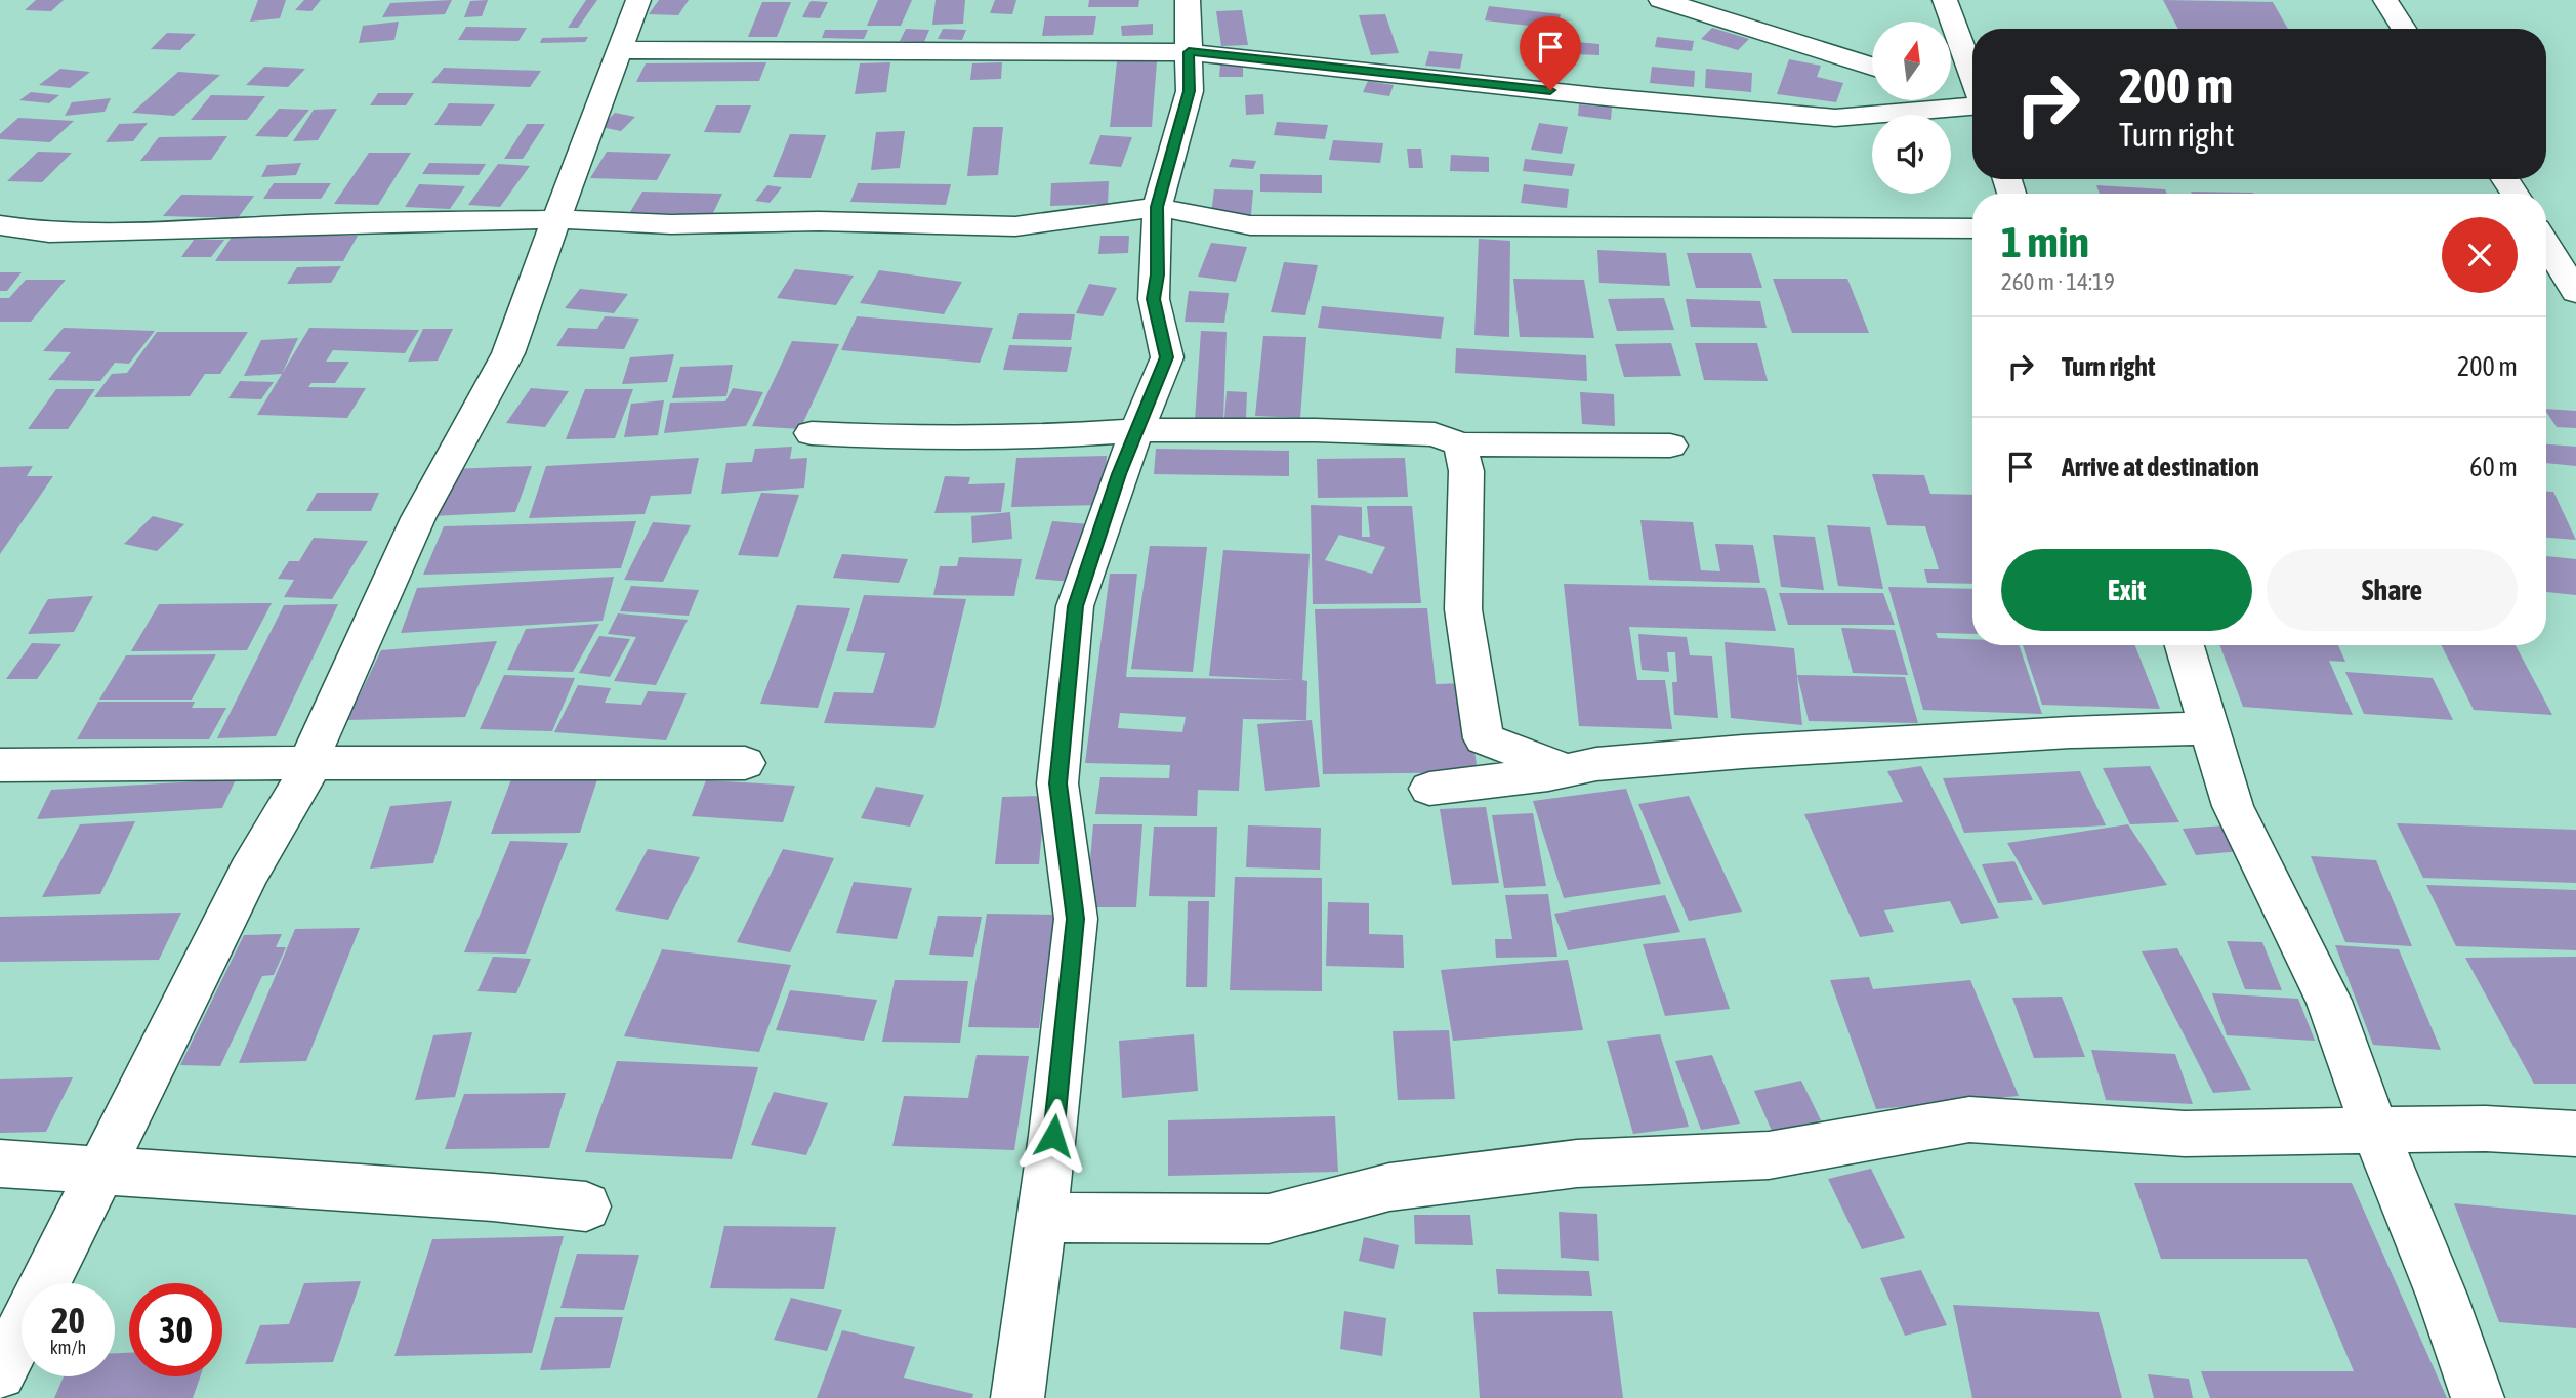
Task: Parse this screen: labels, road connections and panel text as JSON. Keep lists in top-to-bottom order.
{
  "north": "top",
  "page": {
    "turn": ["200 m", "Turn right"],
    "heading": ["1 min", "260 m · 14:19"],
    "list": [
      {
        "name": "Turn right",
        "value": "200 m"
      },
      {
        "name": "Arrive at destination",
        "value": "60 m"
      }
    ],
    "buttons": ["Exit", "Share"],
    "speed": "20 km/h",
    "limit": "30"
  }
}
